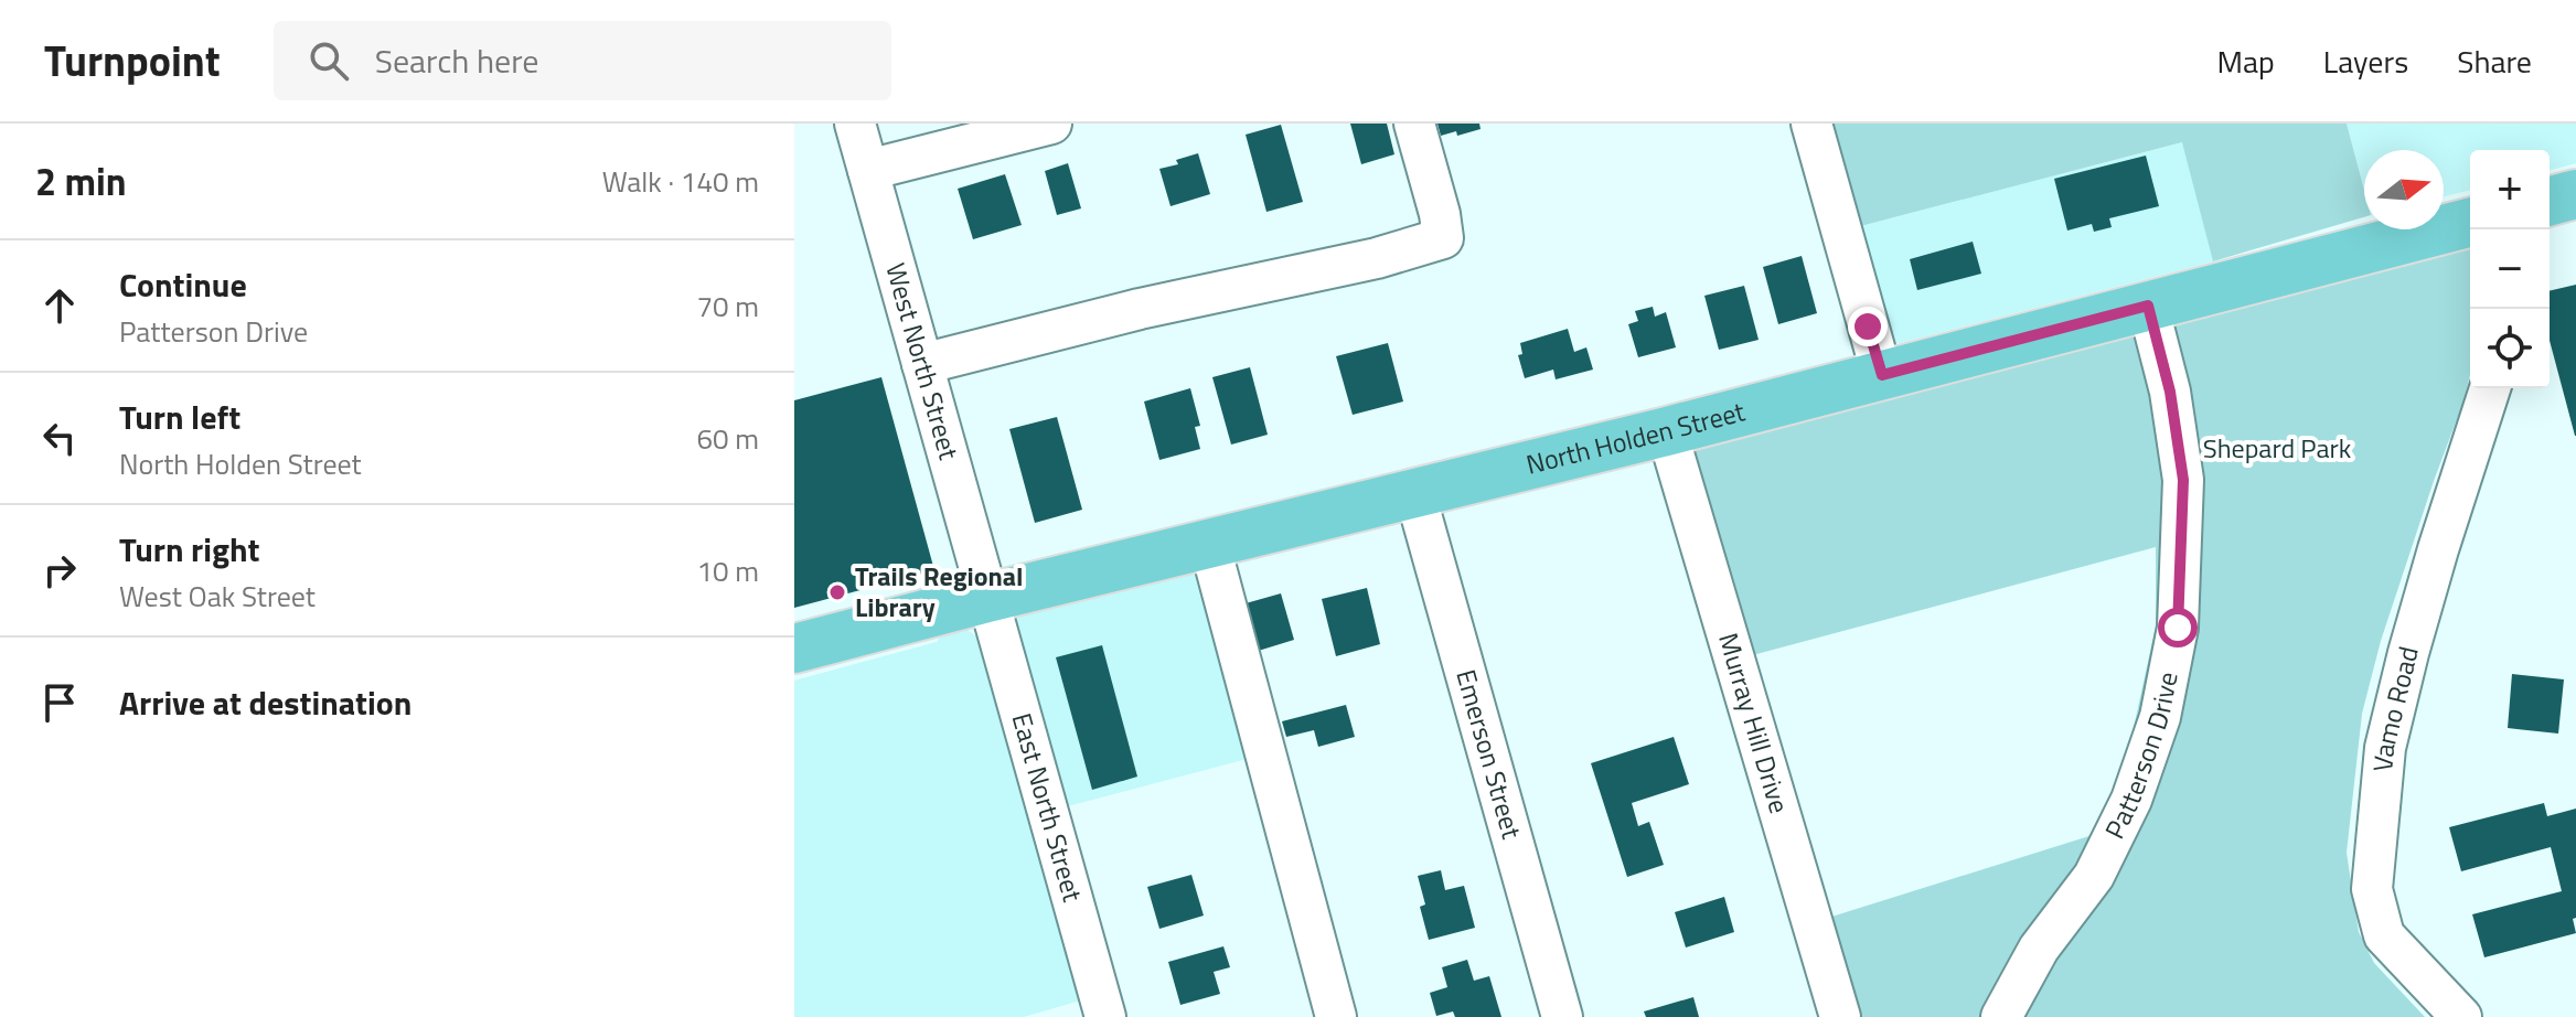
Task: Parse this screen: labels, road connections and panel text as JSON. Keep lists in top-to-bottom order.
{
  "streets": {
    "main road": ["North Holden Street"],
    "street": [
      "West North Street",
      "Vamo Road",
      "Murray Hill Drive",
      "Emerson Street",
      "Patterson Drive",
      "East North Street"
    ]
  },
  "crossings": [
    ["West North Street", "North Holden Street"],
    ["West North Street", "East North Street"],
    ["North Holden Street", "Murray Hill Drive"],
    ["North Holden Street", "Emerson Street"],
    ["North Holden Street", "Patterson Drive"],
    ["North Holden Street", "East North Street"]
  ],
  "parks": ["Shepard Park"],
  "places": ["Trails Regional Library"],
  "north": "right",
  "page": {
    "header": "Turnpoint",
    "search": "Search here",
    "nav": ["Map", "Layers", "Share"],
    "heading": ["2 min", "Walk · 140 m"],
    "map_buttons": ["+", "−"],
    "list": [
      ["Continue", "Patterson Drive", "70 m"],
      ["Turn left", "North Holden Street", "60 m"],
      ["Turn right", "West Oak Street", "10 m"],
      "Arrive at destination"
    ]
  }
}
